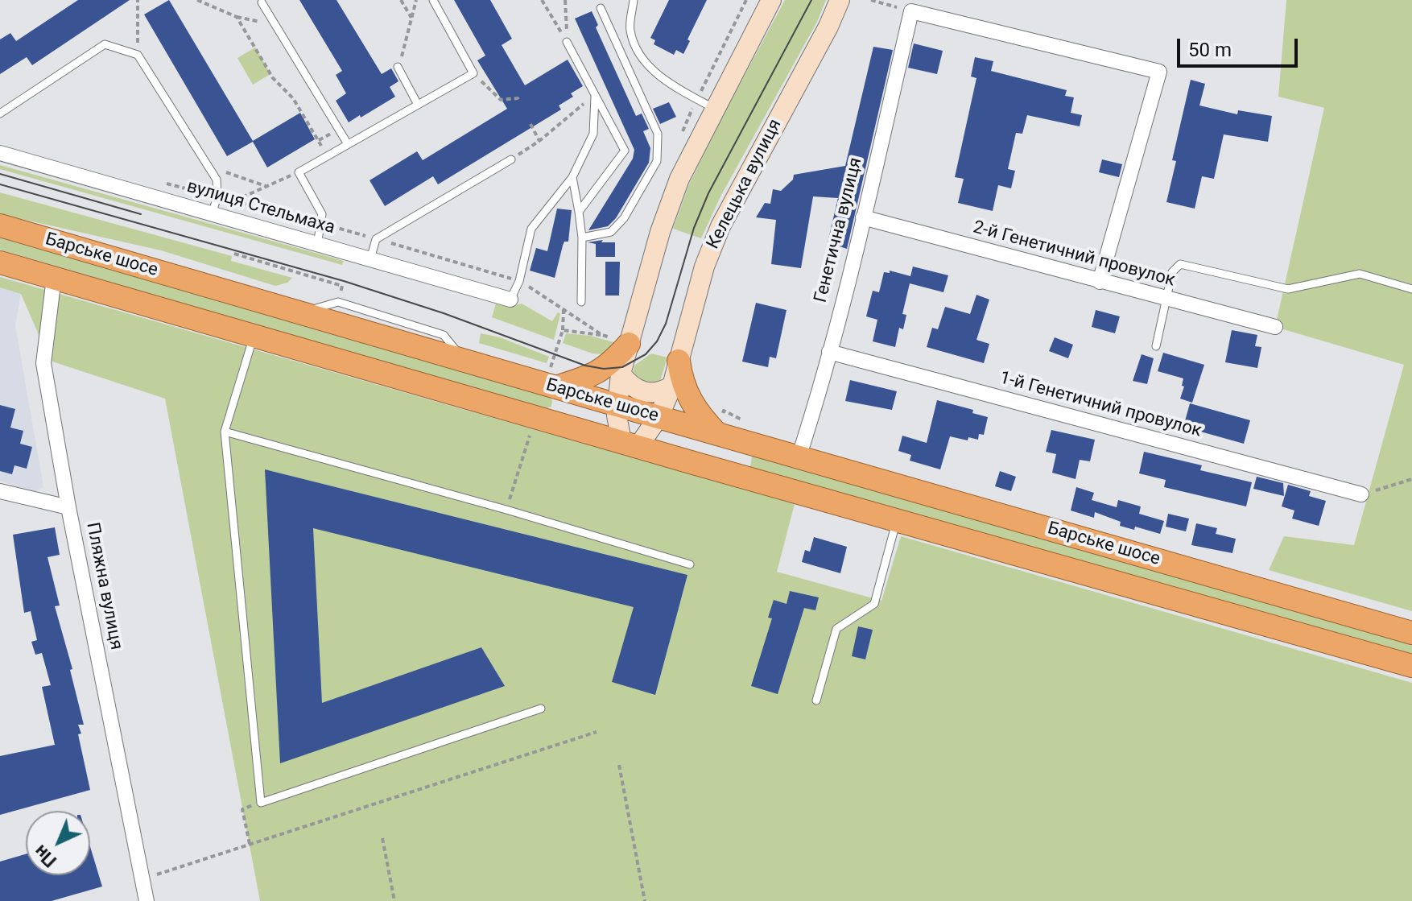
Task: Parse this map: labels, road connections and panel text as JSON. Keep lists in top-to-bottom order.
{
  "streets": {
    "highway": ["Барське шосе"],
    "main road": ["Келецька вулиця"],
    "street": [
      "вулиця Стельмаха",
      "Генетична вулиця",
      "2-й Генетичний провулок",
      "1-й Генетичний провулок",
      "Пляжна вулиця"
    ]
  },
  "crossings": [
    ["Келецька вулиця", "Барське шосе"],
    ["Генетична вулиця", "2-й Генетичний провулок"],
    ["Генетична вулиця", "Барське шосе"],
    ["Генетична вулиця", "1-й Генетичний провулок"]
  ],
  "scale_bar": "50 m",
  "north": "bottom left"
}
